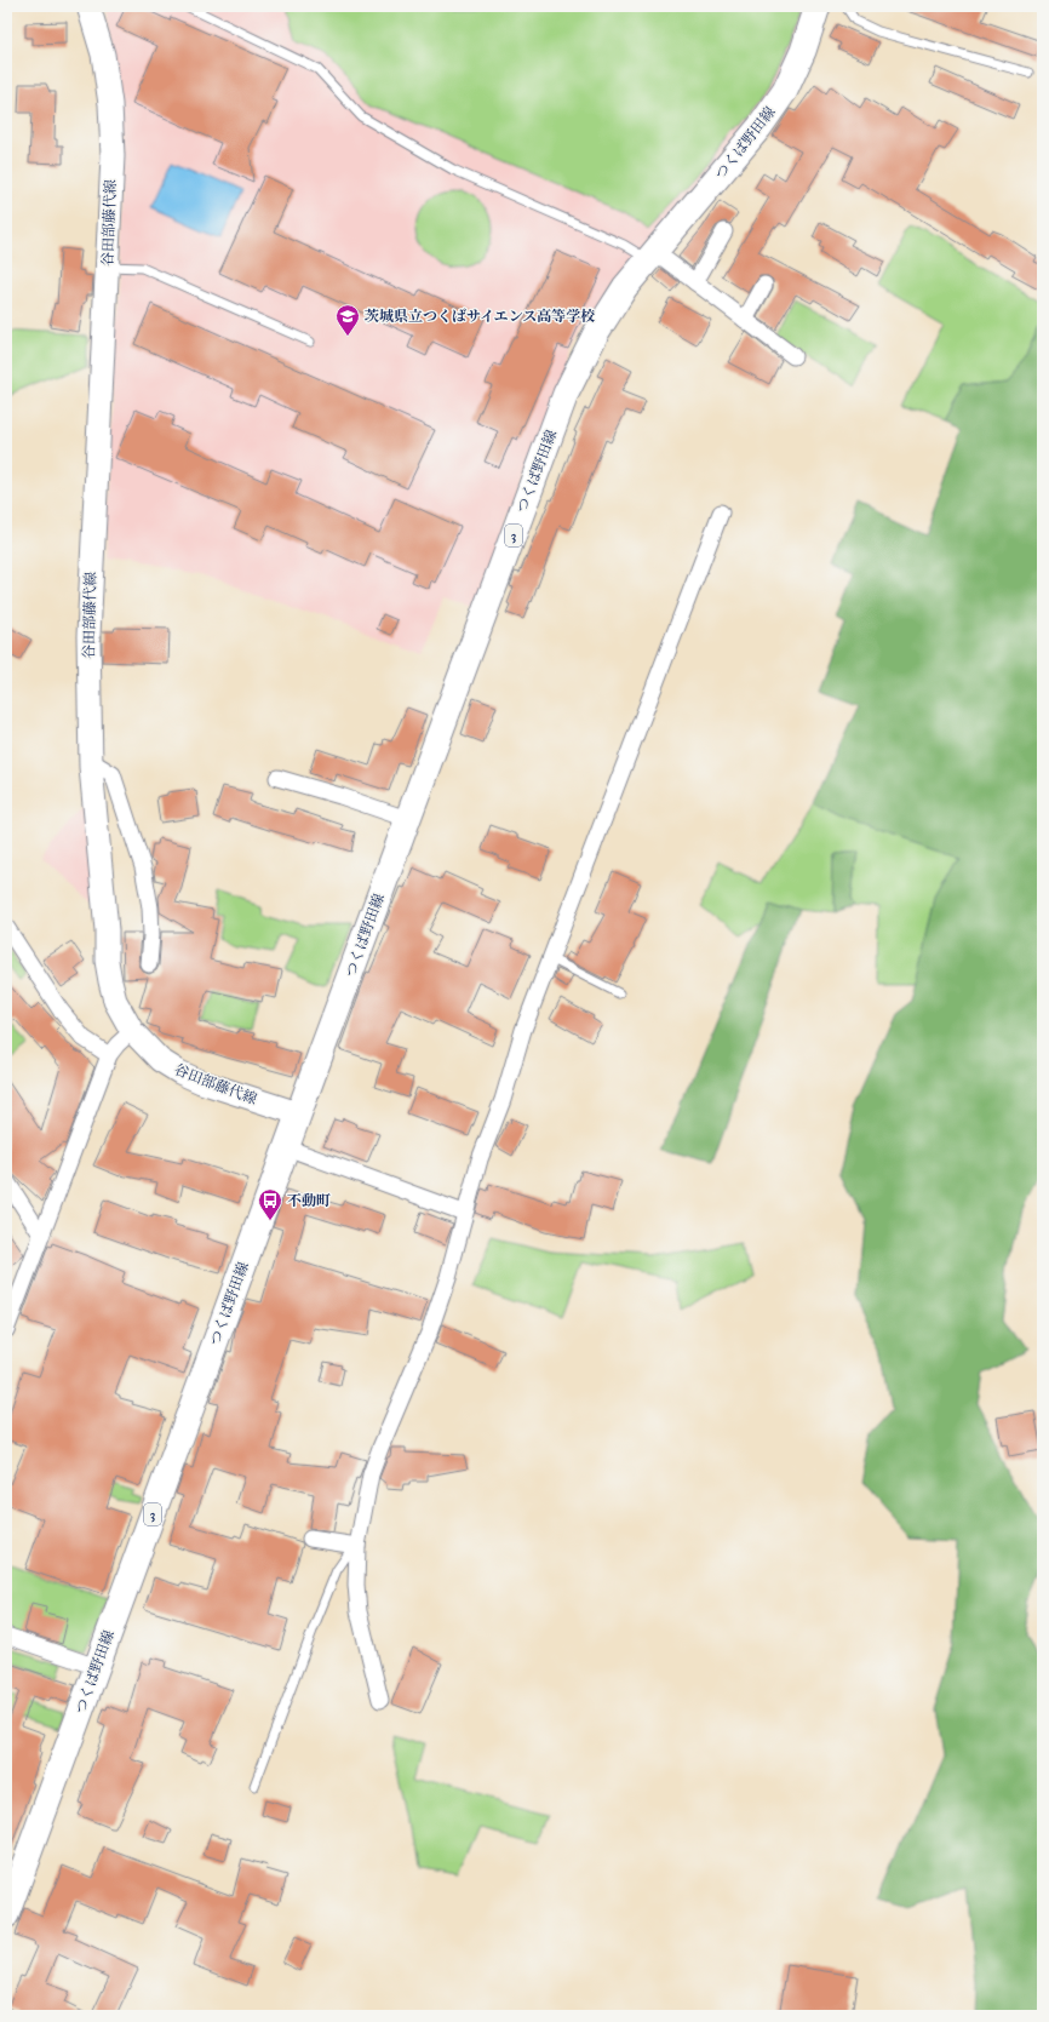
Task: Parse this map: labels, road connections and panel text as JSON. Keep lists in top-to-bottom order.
{
  "streets": {
    "main road": ["つくば野田線", "谷田部藤代線", "3"]
  },
  "crossings": [
    ["つくば野田線", "谷田部藤代線"]
  ],
  "places": {
    "school or university": ["茨城県立つくばサイエンス高等学校"],
    "bus stop": ["不動町"]
  }
}
